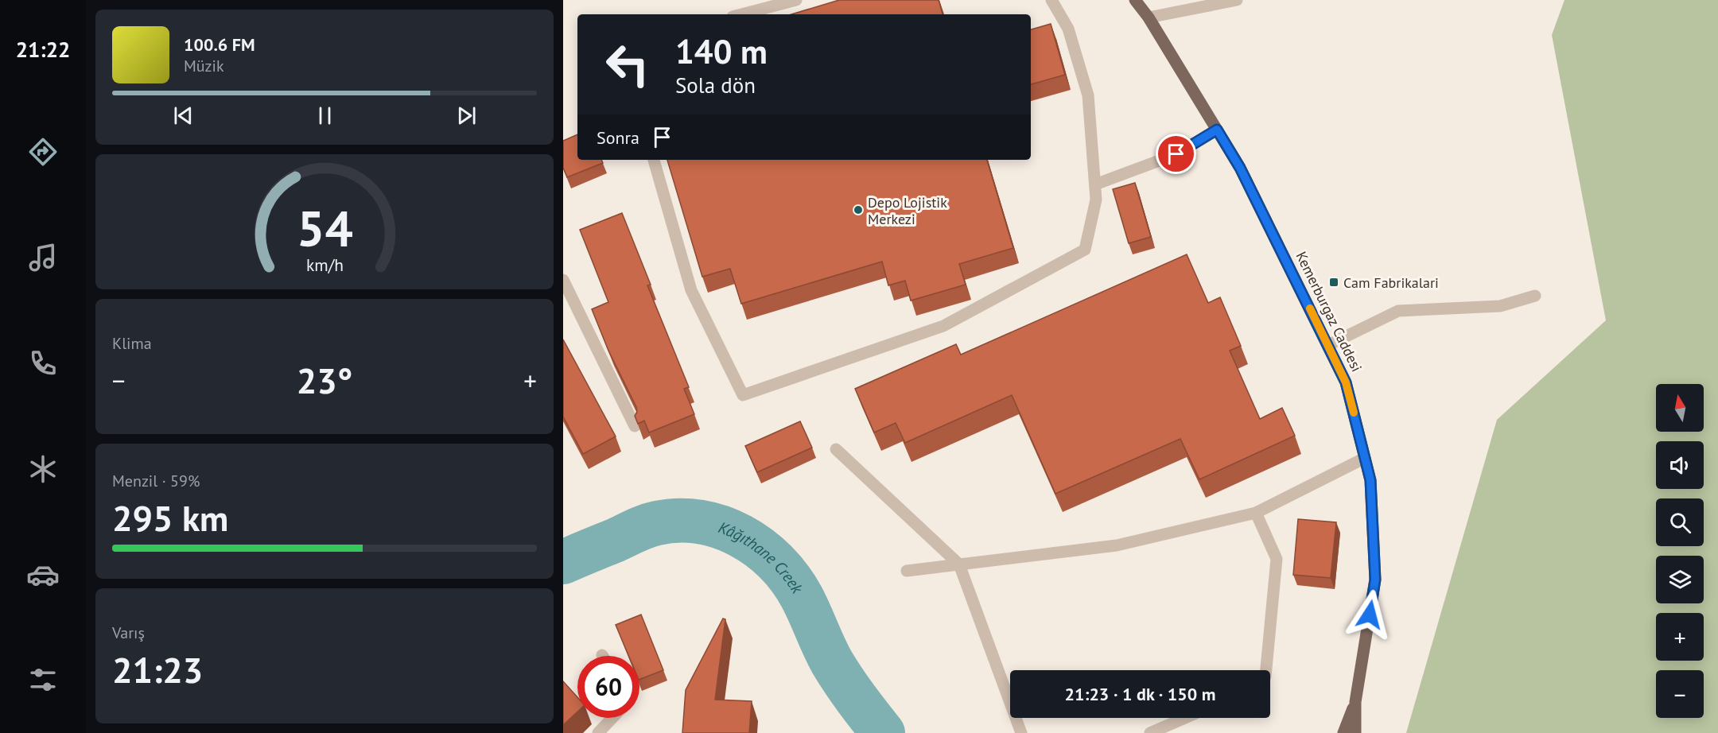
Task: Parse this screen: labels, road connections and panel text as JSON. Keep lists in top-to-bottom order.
{
  "streets": {
    "main road": ["Kemerburgaz Caddesi"]
  },
  "water": ["Kâğıthane Creek"],
  "places": {
    "other": ["Depo Lojistik Merkezi"],
    "transit": ["Cam Fabrikalari"]
  },
  "north": "top",
  "page": {
    "tabs": "21:22",
    "turn": ["140 m", "Sola dön"],
    "song": ["100.6 FM", "Müzik"],
    "then": "Sonra",
    "tile": [
      "Klima",
      ["Menzil · 59%", "295 km"],
      ["Varış", "21:23"]
    ],
    "heat": ["−", "23°", "+"],
    "map_buttons": ["+", "−"],
    "limit": "60",
    "trip": "21:23 · 1 dk · 150 m",
    "gauge": ["54", "km/h"]
  }
}
